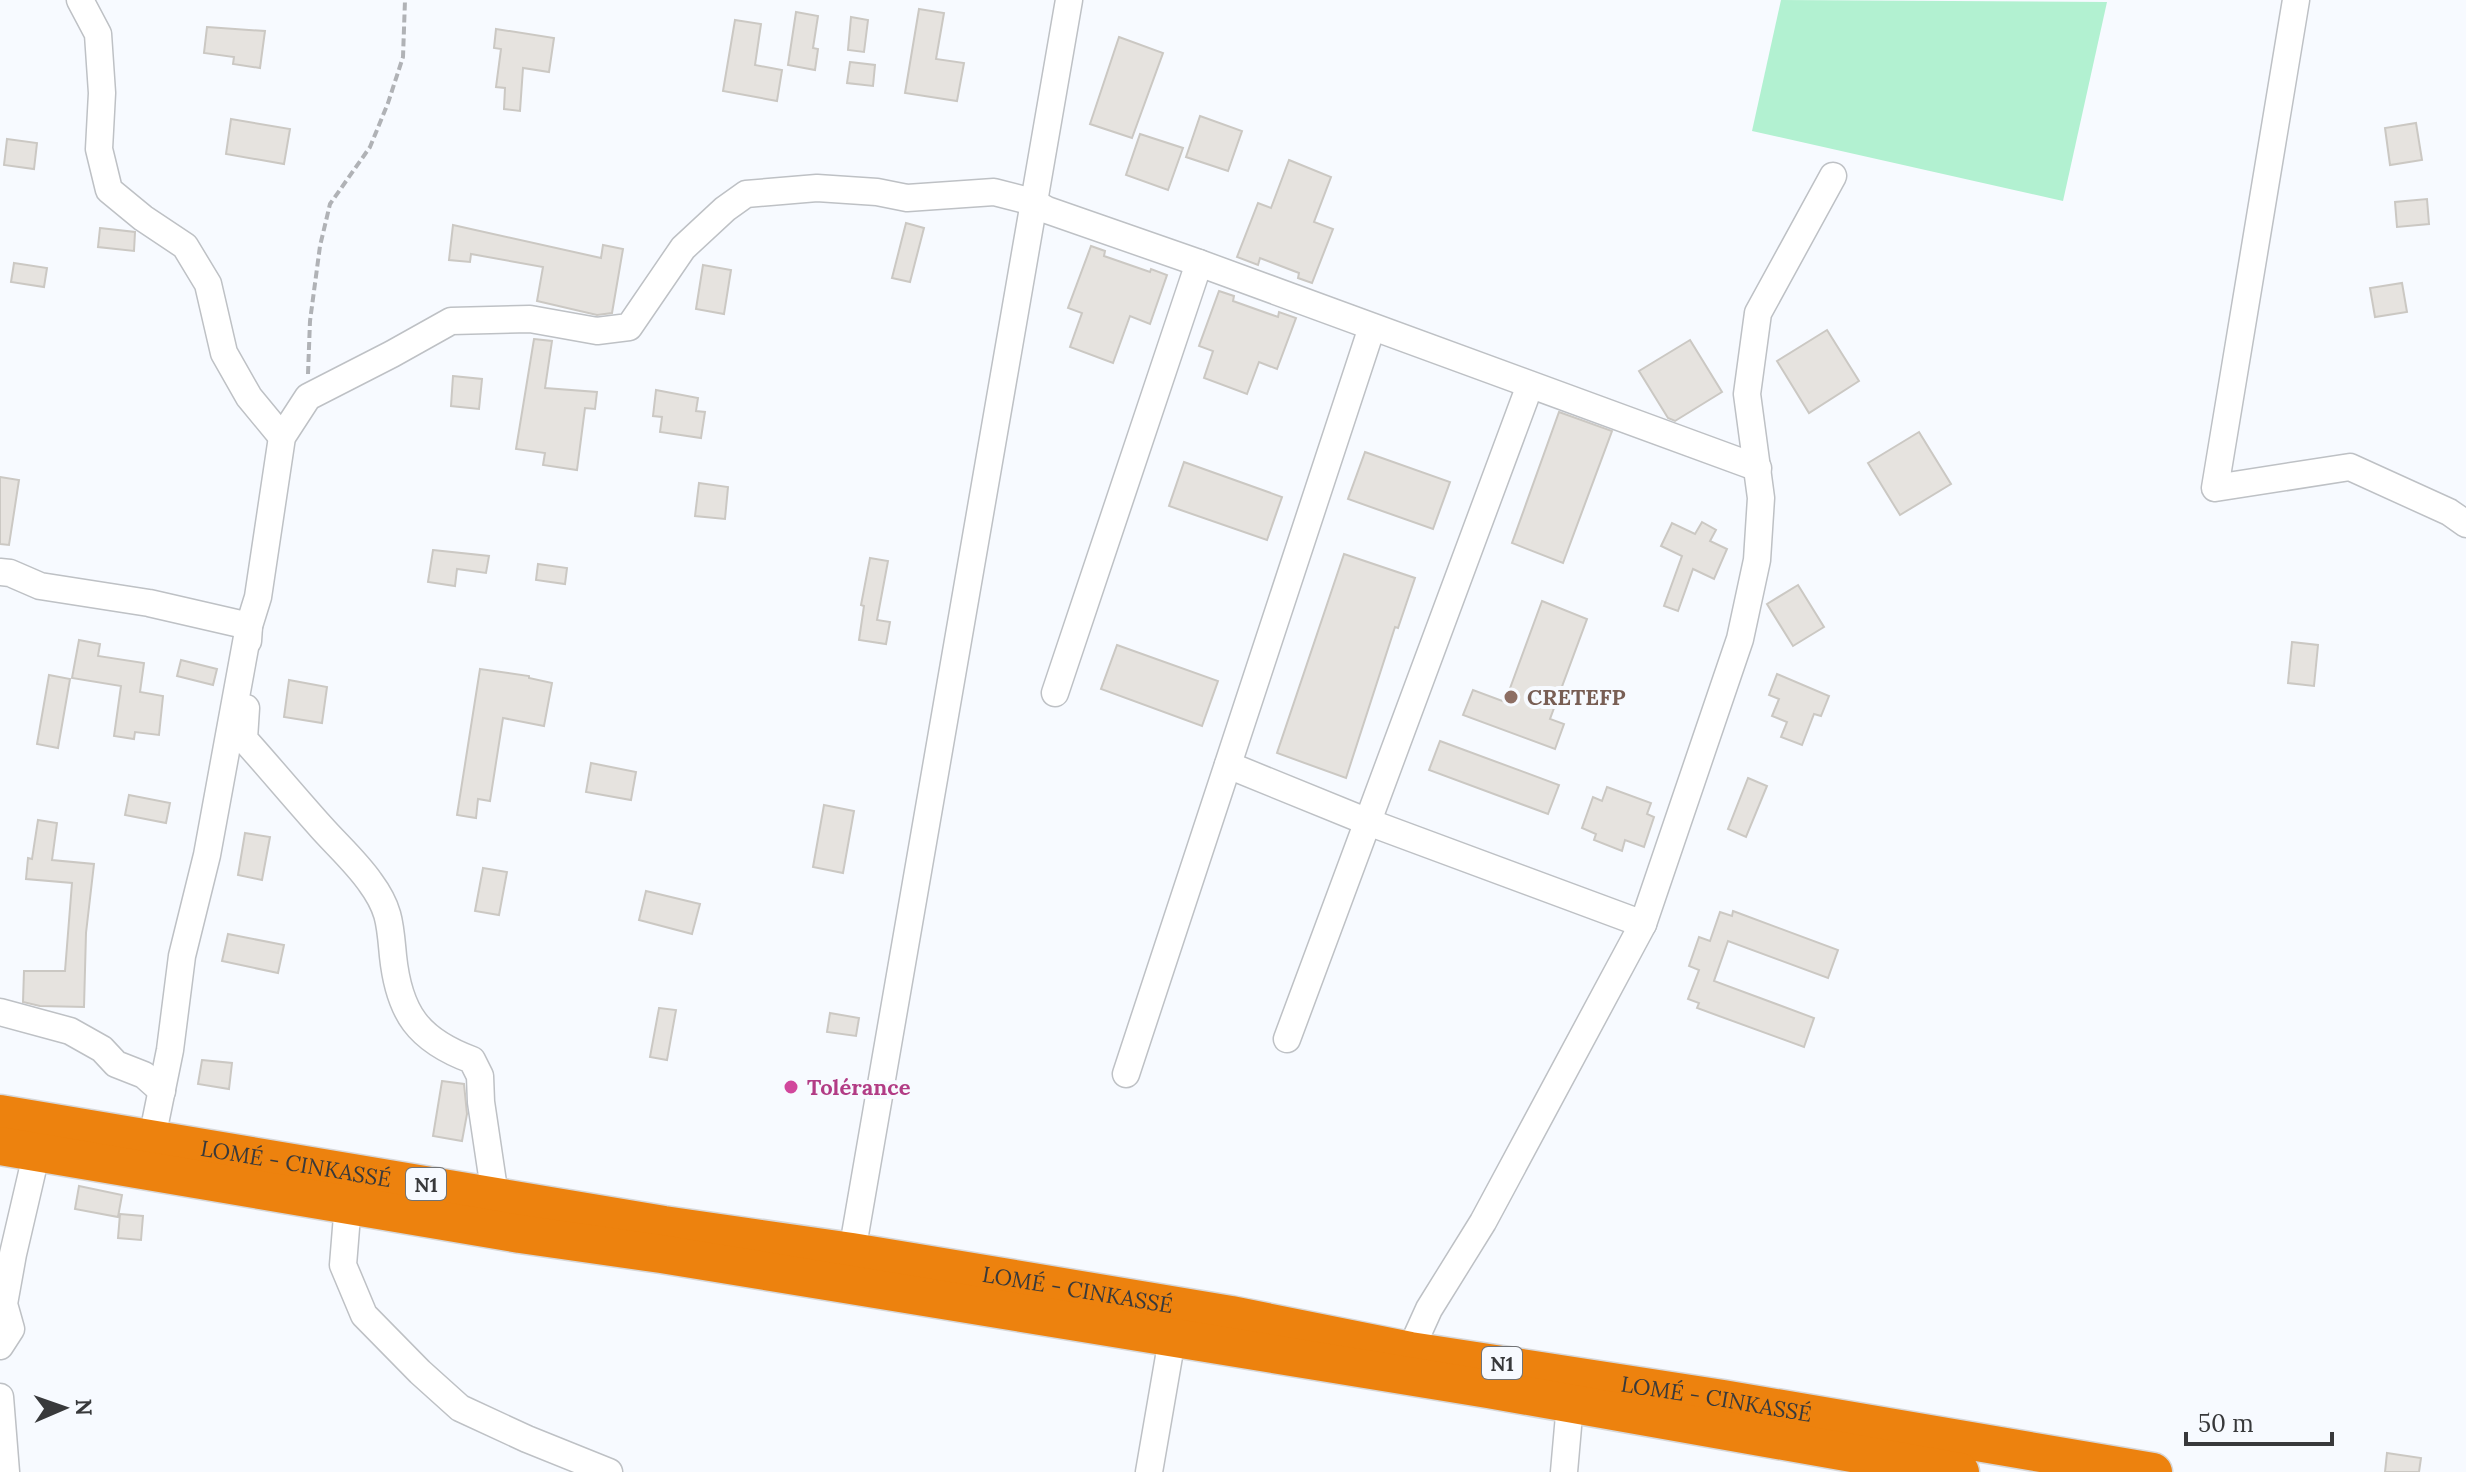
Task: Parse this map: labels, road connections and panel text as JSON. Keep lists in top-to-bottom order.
{
  "streets": {
    "highway": ["LOMÉ - CINKASSÉ", "N1"]
  },
  "places": ["CRETEFP", "Tolérance"],
  "scale_bar": "50 m",
  "north": "right"
}
